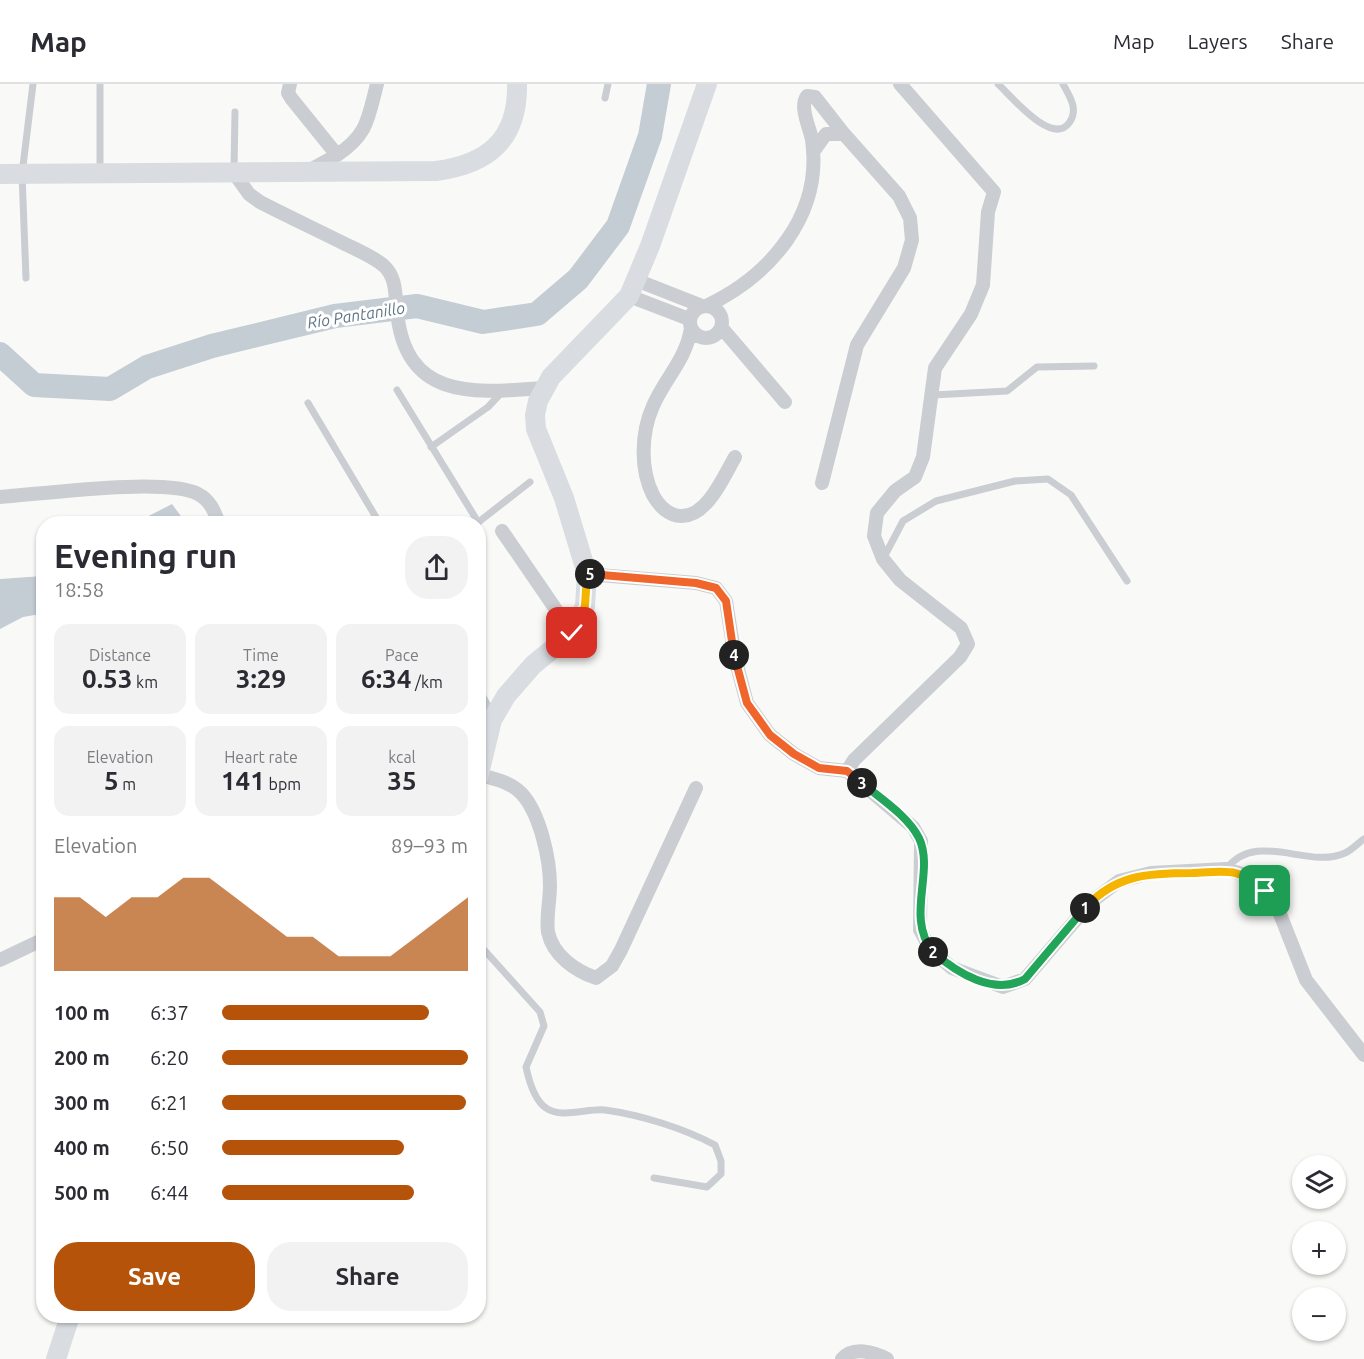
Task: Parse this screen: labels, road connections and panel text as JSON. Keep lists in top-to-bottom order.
{
  "water": ["Río Pantanillo"],
  "page": {
    "header": "Map",
    "nav": ["Map", "Layers", "Share"],
    "heading": ["Evening run", "18:58"],
    "pins": [
      "5",
      "4",
      "3",
      "1",
      "2"
    ],
    "stats": [
      ["Distance", "0.53 km"],
      ["Time", "3:29"],
      ["Pace", "6:34 /km"],
      ["Elevation", "5 m"],
      ["Heart rate", "141 bpm"],
      ["kcal", "35"]
    ],
    "chart": ["Elevation", "89–93 m"],
    "list": [
      {
        "name": "100 m",
        "note": "6:37"
      },
      {
        "name": "200 m",
        "note": "6:20"
      },
      {
        "name": "300 m",
        "note": "6:21"
      },
      {
        "name": "400 m",
        "note": "6:50"
      },
      {
        "name": "500 m",
        "note": "6:44"
      }
    ],
    "map_buttons": ["+", "−"],
    "buttons": ["Save", "Share"]
  }
}
